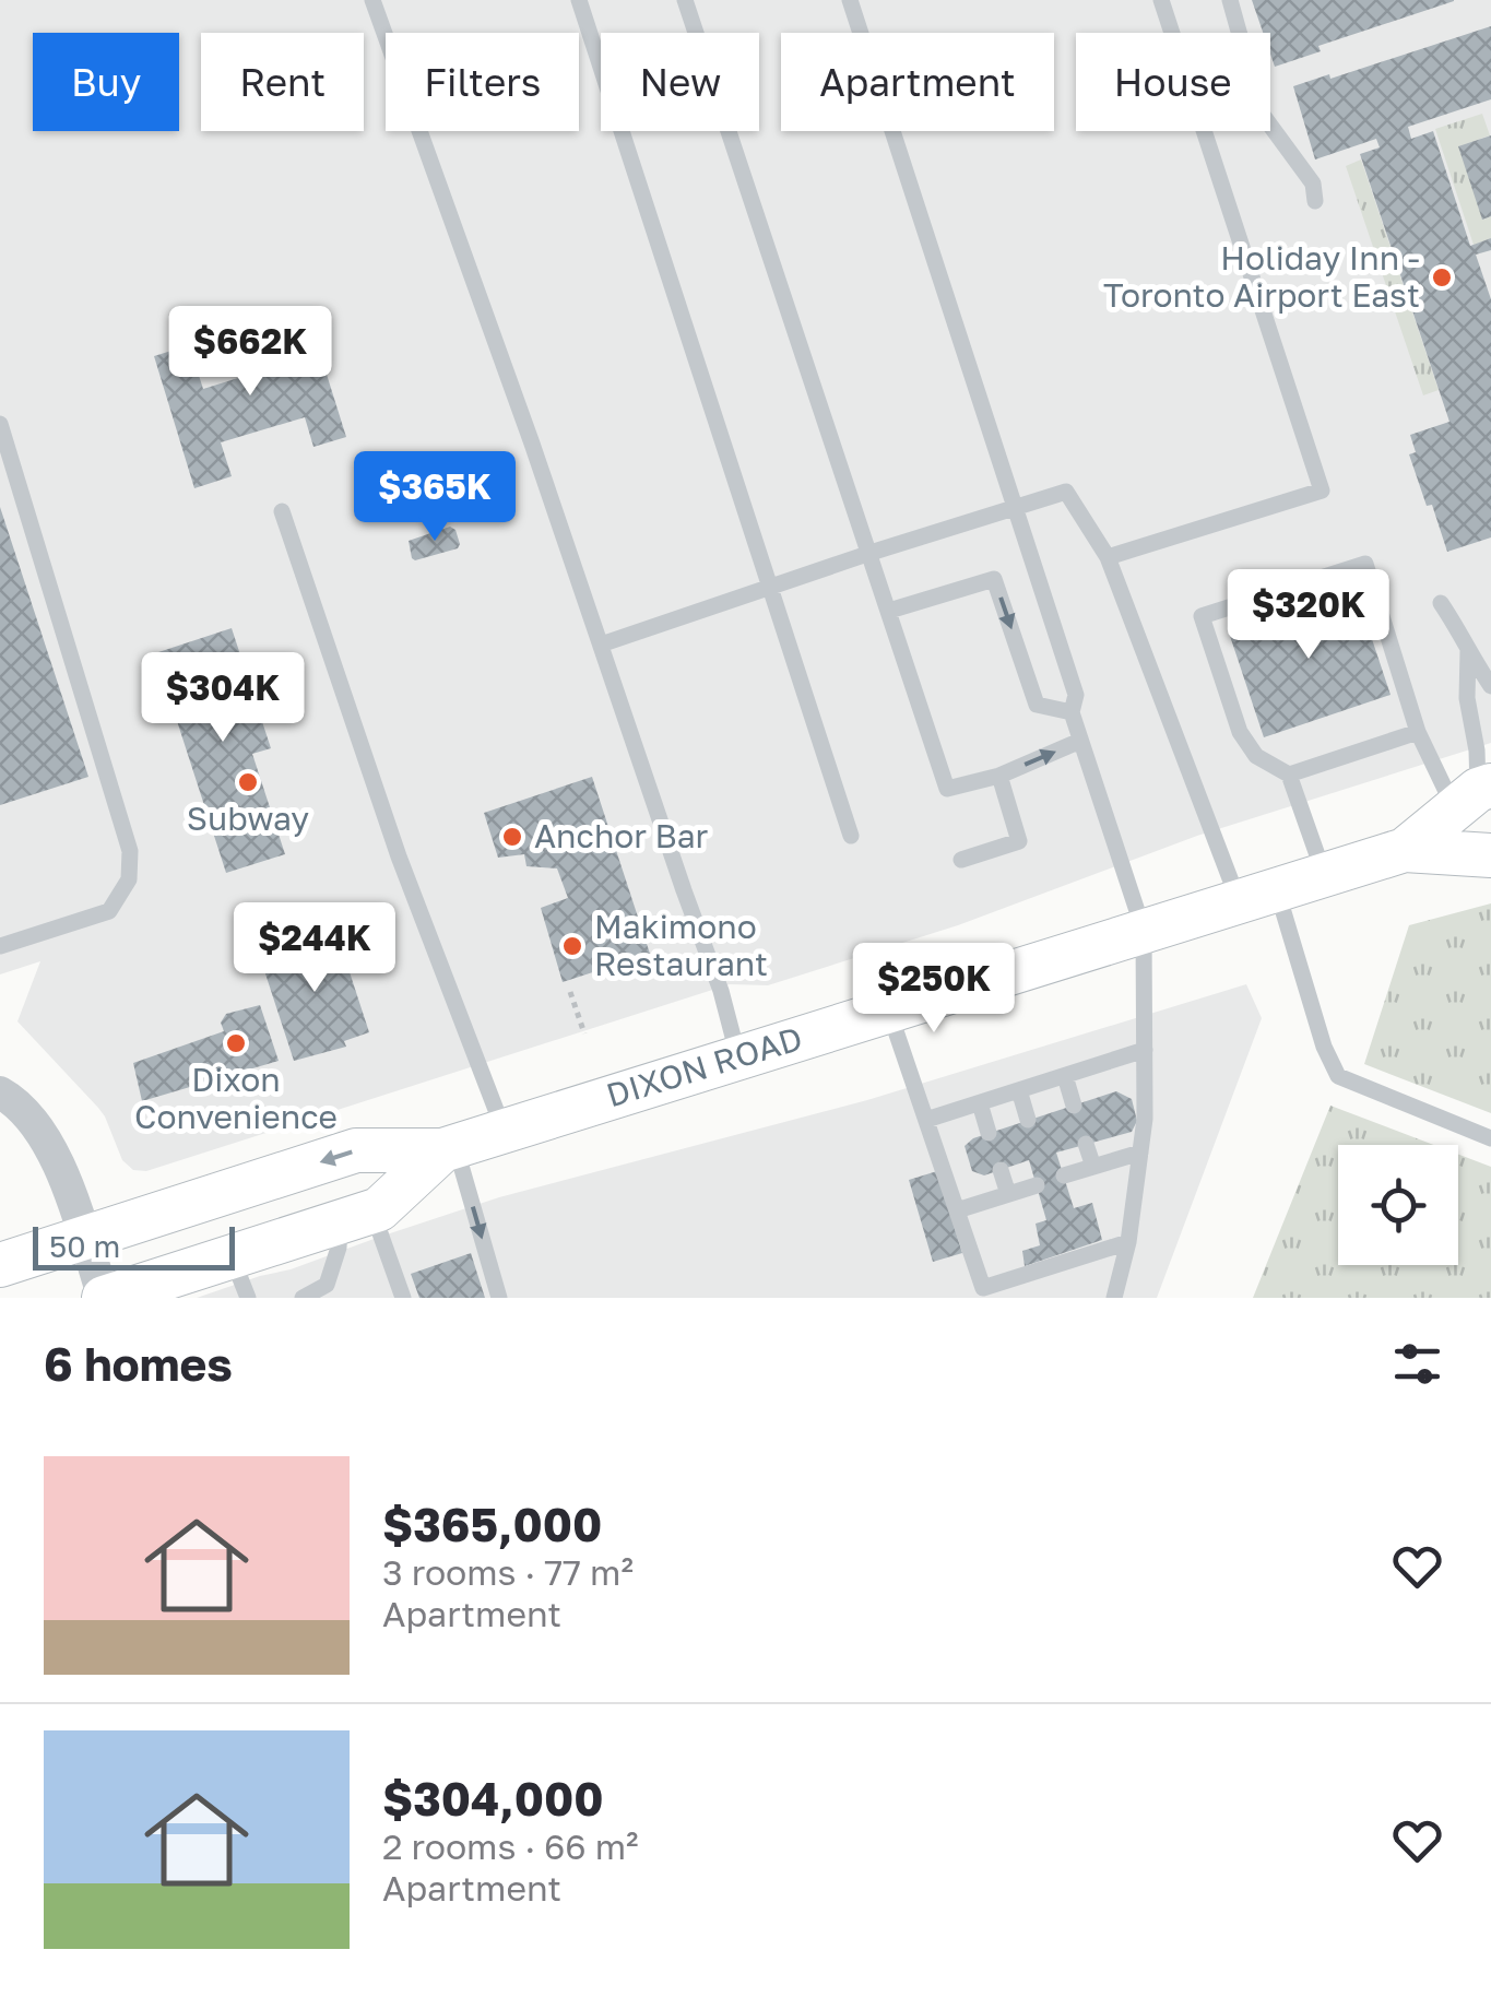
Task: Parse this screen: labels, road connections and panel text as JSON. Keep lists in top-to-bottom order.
{
  "streets": {
    "main road": ["DIXON ROAD"]
  },
  "places": [
    "Holiday Inn - Toronto Airport East",
    "Subway",
    "Anchor Bar",
    "Makimono Restaurant",
    "Dixon Convenience"
  ],
  "scale_bar": "50 m",
  "page": {
    "chip": [
      "Buy",
      "Rent",
      "Filters",
      "New",
      "Apartment",
      "House"
    ],
    "price": [
      "$662K",
      "$365K",
      "$320K",
      "$304K",
      "$244K",
      "$250K"
    ],
    "scale": "50 m",
    "heading": "6 homes",
    "list": [
      {
        "name": "$365,000",
        "note": "3 rooms · 77 m² · Apartment"
      },
      {
        "name": "$304,000",
        "note": "2 rooms · 66 m² · Apartment"
      }
    ]
  }
}
